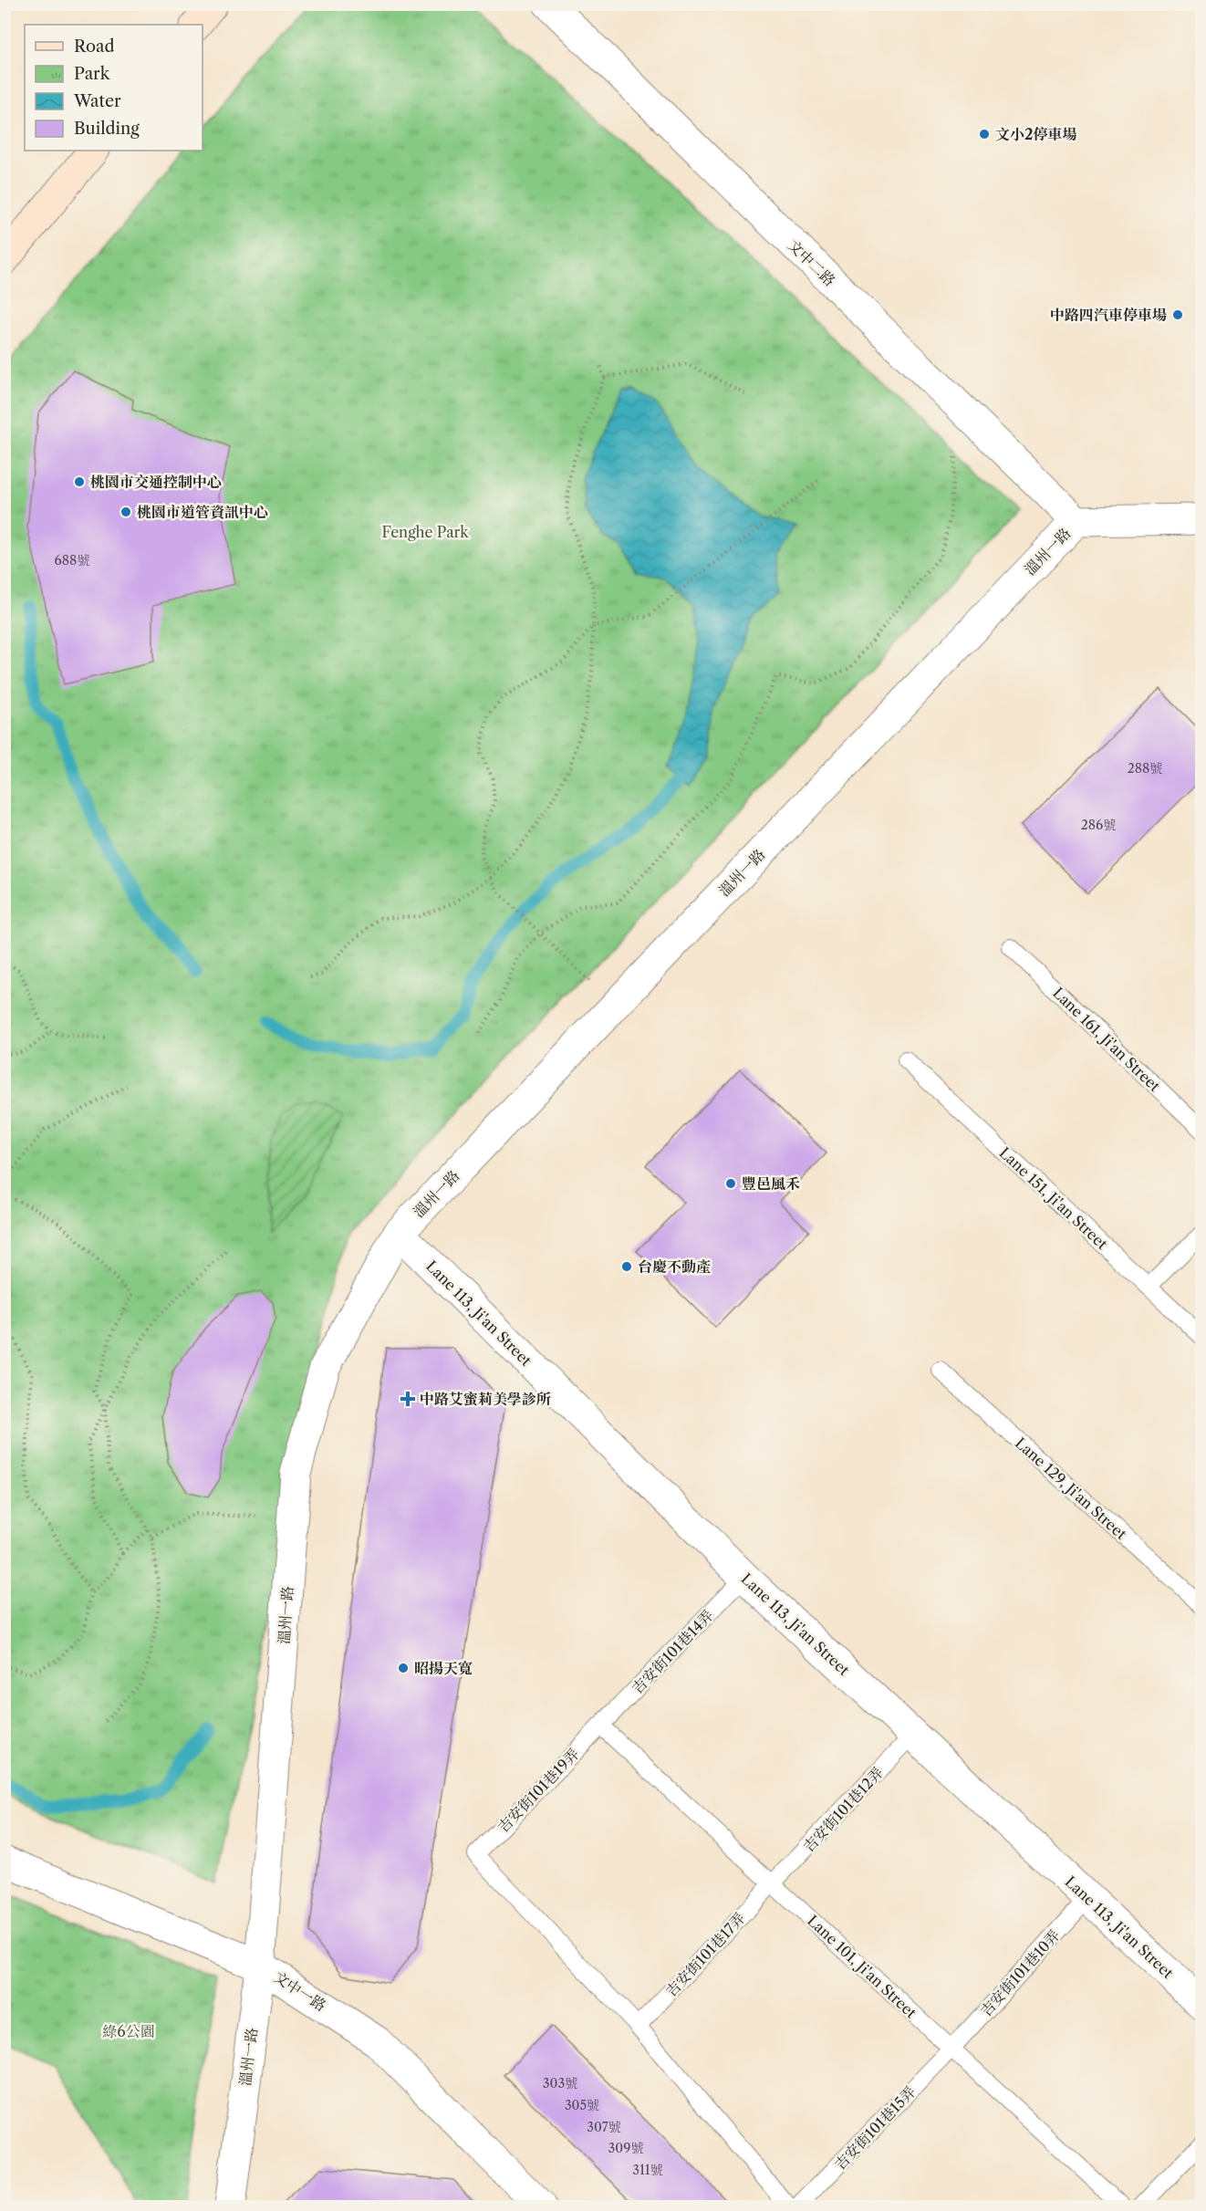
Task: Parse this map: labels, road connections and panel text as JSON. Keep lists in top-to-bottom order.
{
  "streets": {
    "street": [
      "文中二路",
      "溫州一路",
      "Lane 113, Ji'an Street",
      "文中一路"
    ],
    "lane": [
      "Lane 161, Ji'an Street",
      "Lane 151, Ji'an Street",
      "Lane 129, Ji'an Street",
      "吉安街101巷14弄",
      "吉安街101巷19弄",
      "吉安街101巷12弄",
      "吉安街101巷17弄",
      "Lane 101, Ji'an Street",
      "吉安街101巷10弄",
      "吉安街101巷15弄"
    ]
  },
  "crossings": [
    ["文中二路", "溫州一路"],
    ["溫州一路", "Lane 113, Ji'an Street"],
    ["溫州一路", "文中一路"],
    ["Lane 113, Ji'an Street", "吉安街101巷14弄"],
    ["Lane 113, Ji'an Street", "吉安街101巷12弄"],
    ["Lane 113, Ji'an Street", "吉安街101巷10弄"],
    ["吉安街101巷14弄", "吉安街101巷19弄"],
    ["吉安街101巷14弄", "Lane 101, Ji'an Street"],
    ["吉安街101巷19弄", "吉安街101巷17弄"],
    ["吉安街101巷19弄", "Lane 101, Ji'an Street"],
    ["吉安街101巷12弄", "吉安街101巷17弄"],
    ["吉安街101巷12弄", "Lane 101, Ji'an Street"],
    ["吉安街101巷17弄", "Lane 101, Ji'an Street"],
    ["Lane 101, Ji'an Street", "吉安街101巷10弄"],
    ["Lane 101, Ji'an Street", "吉安街101巷15弄"],
    ["吉安街101巷10弄", "吉安街101巷15弄"]
  ],
  "parks": ["Fenghe Park", "綠6公園"],
  "places": {
    "other": [
      "文小2停車場",
      "中路四汽車停車場",
      "桃園市交通控制中心",
      "桃園市道管資訊中心",
      "豐邑風禾",
      "台慶不動產",
      "昭揚天寬"
    ],
    "health": ["中路艾蜜莉美學診所"]
  },
  "house_numbers": [
    "688號",
    "288號",
    "286號",
    "303號",
    "305號",
    "307號",
    "309號",
    "311號"
  ],
  "legend": [
    "Road",
    "Park",
    "Water",
    "Building"
  ]
}
